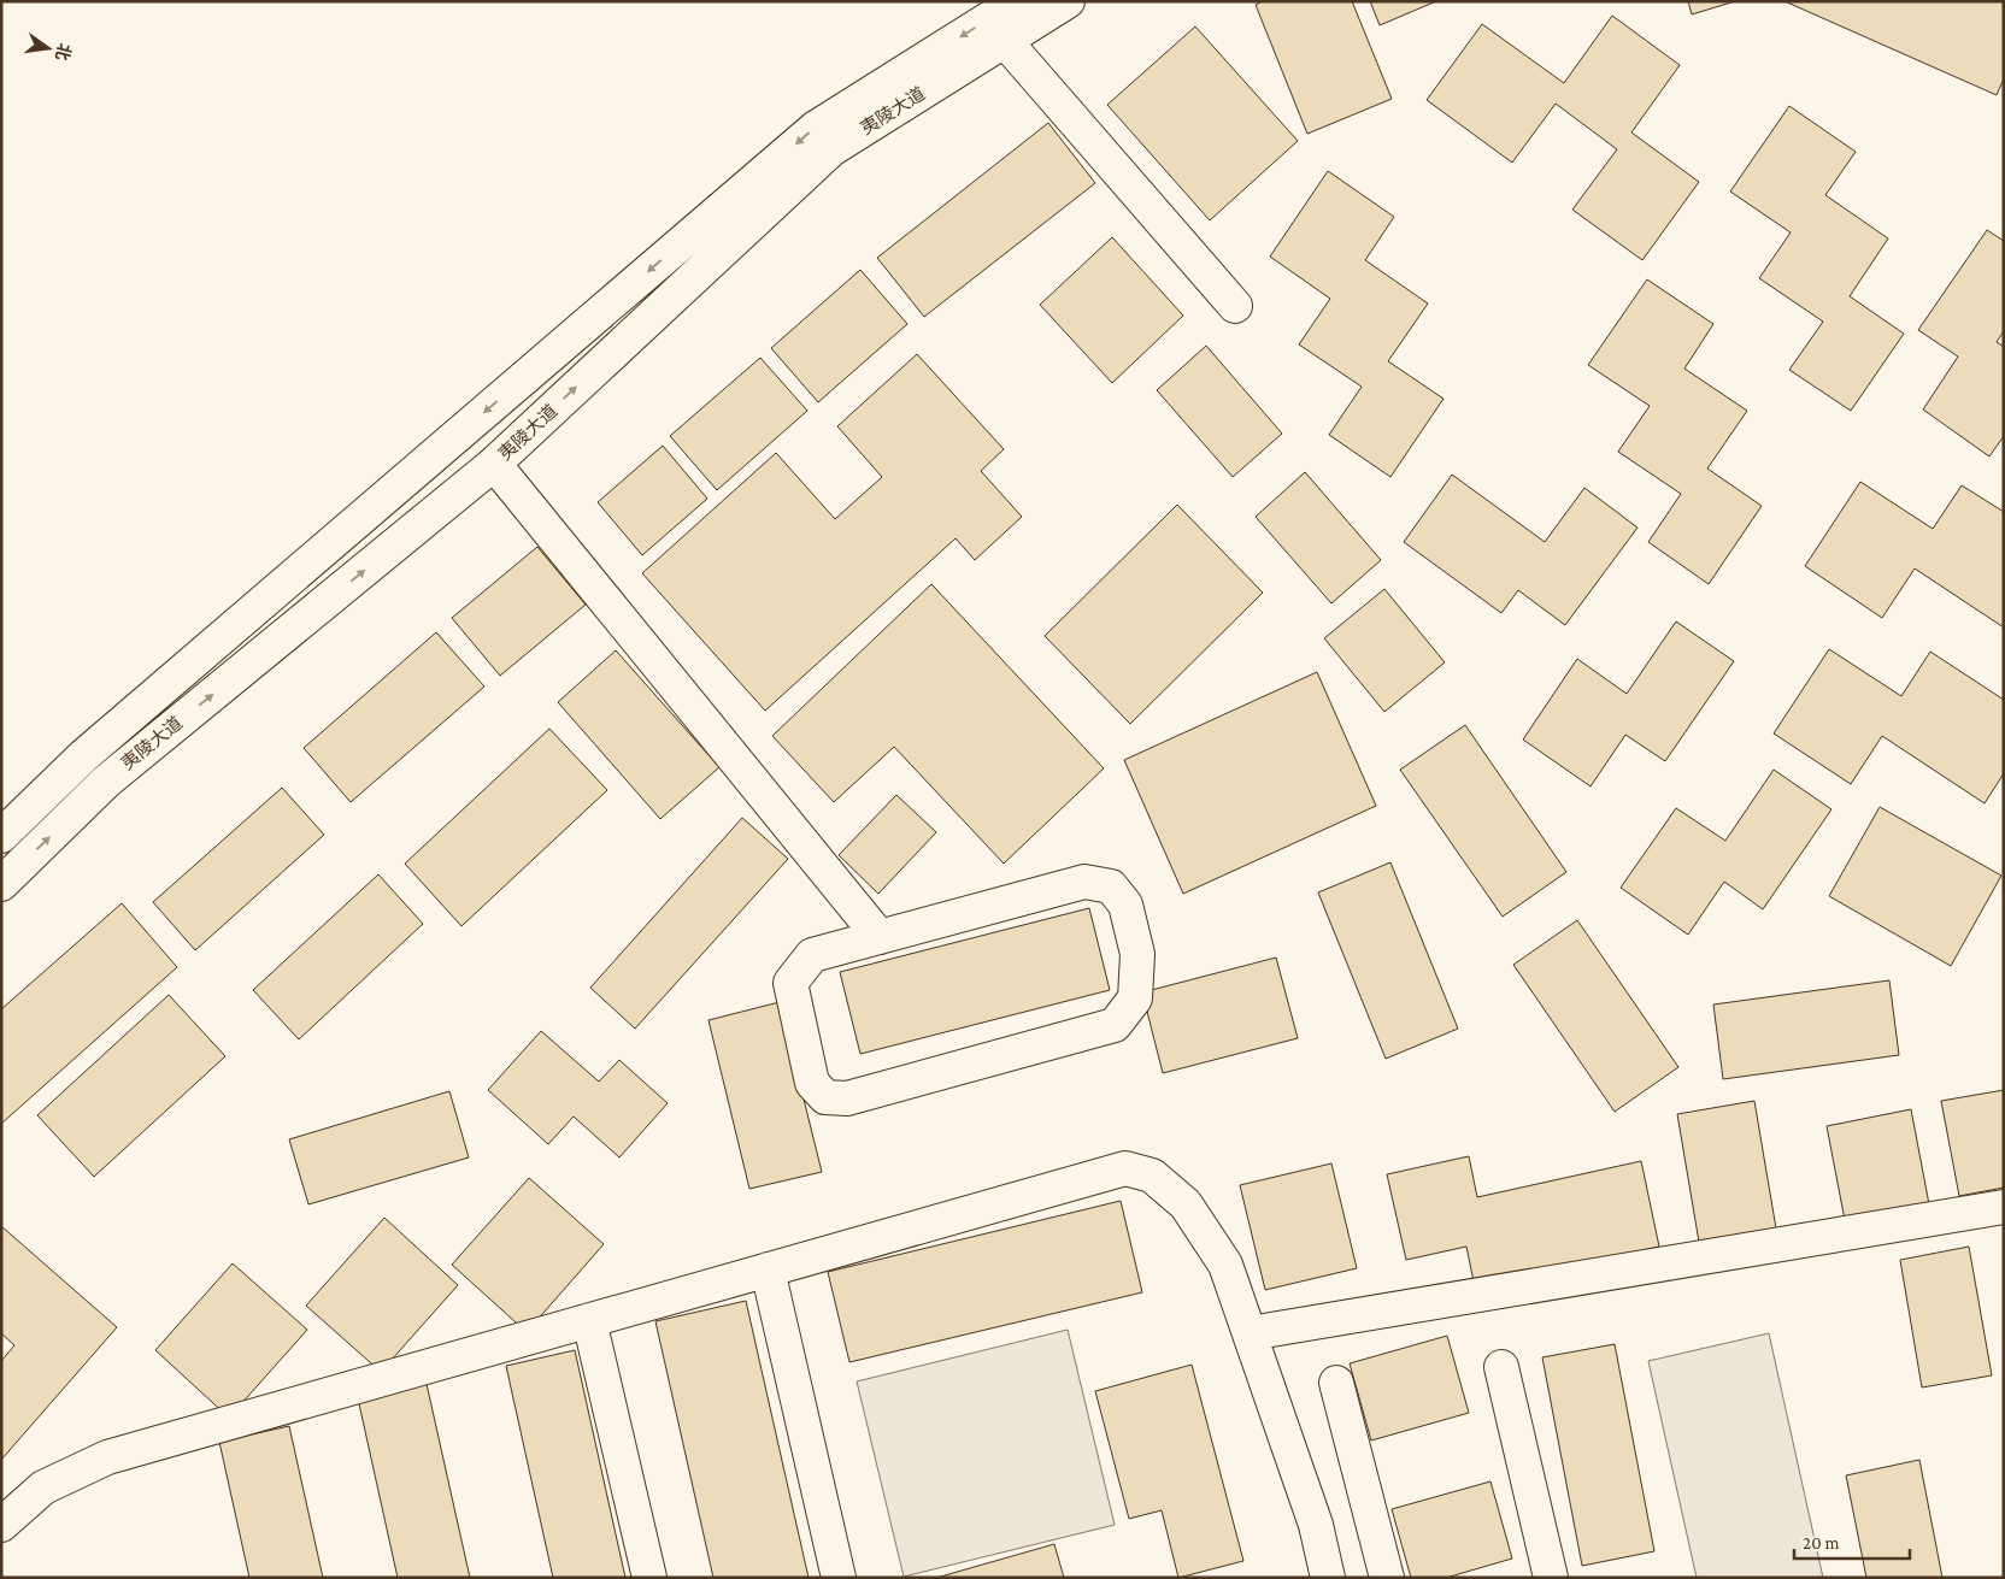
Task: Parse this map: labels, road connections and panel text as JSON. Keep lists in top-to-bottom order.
{
  "streets": {
    "main road": ["夷陵大道"]
  },
  "scale_bar": "20 m",
  "north": "right"
}
